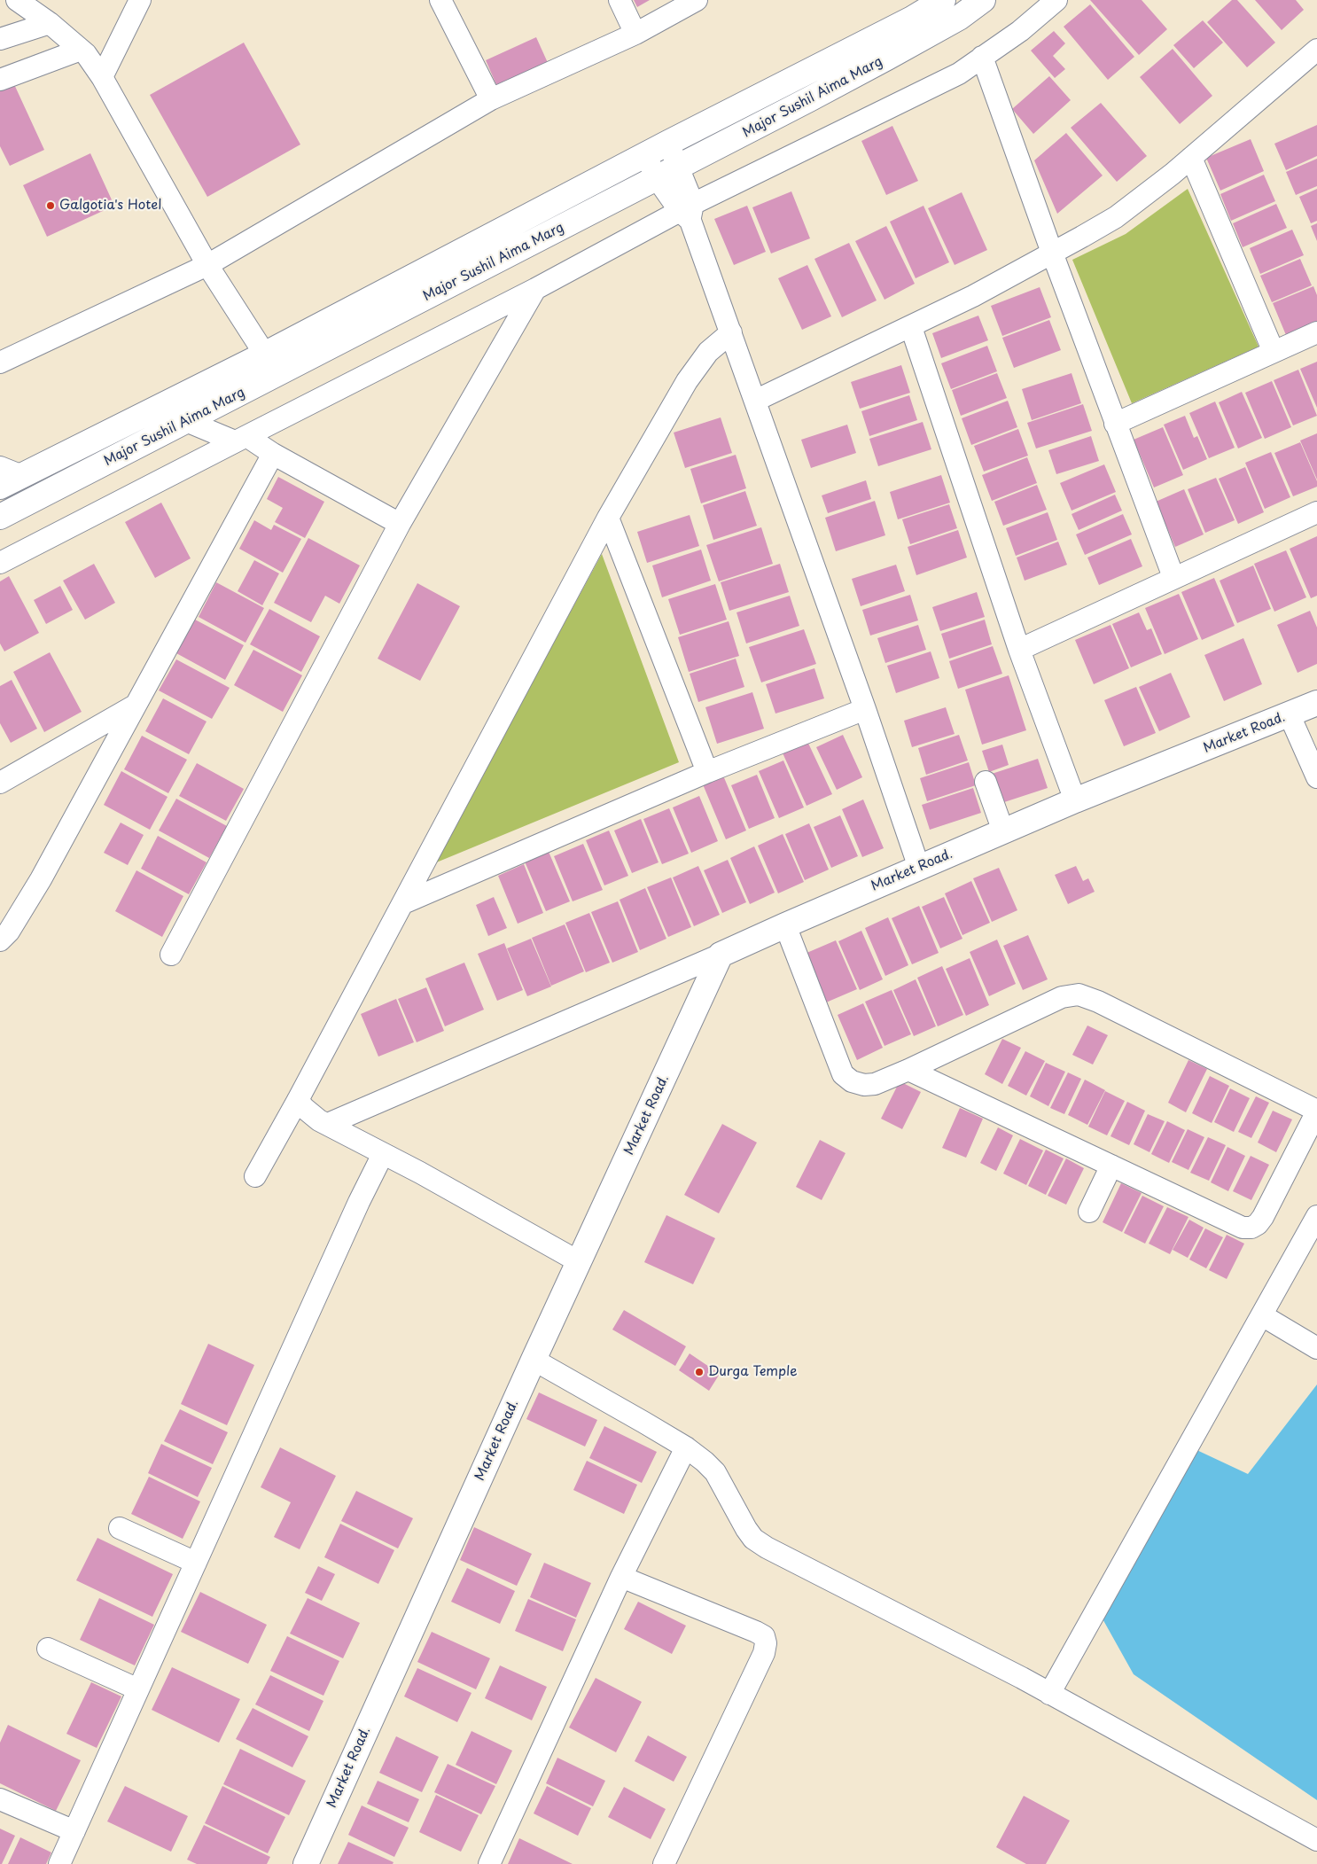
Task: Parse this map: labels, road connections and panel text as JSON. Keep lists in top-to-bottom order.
{
  "streets": {
    "street": ["Major Sushil Aima Marg", "Market Road."]
  },
  "places": ["Galgotia's Hotel", "Durga Temple"]
}
